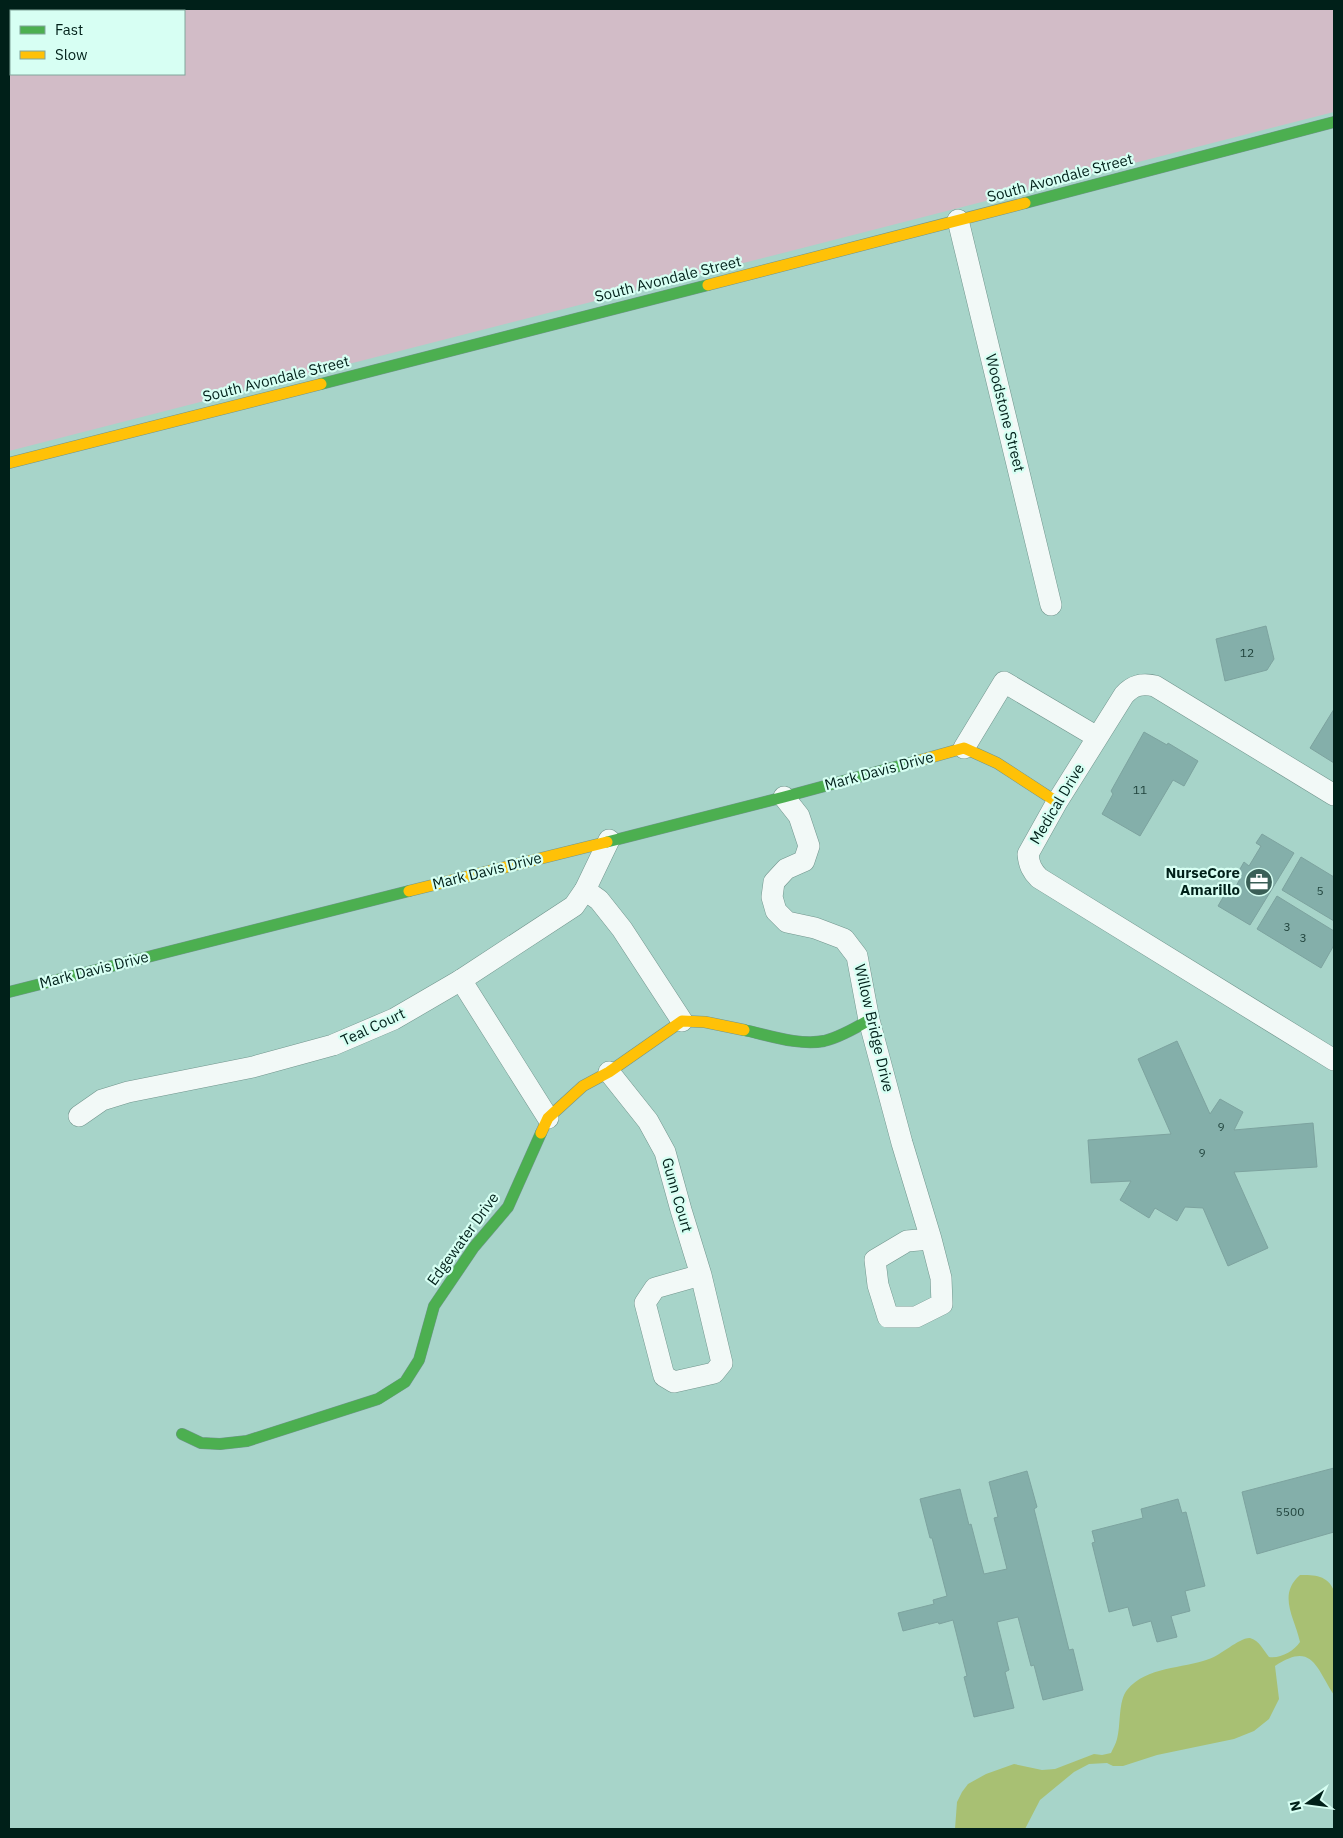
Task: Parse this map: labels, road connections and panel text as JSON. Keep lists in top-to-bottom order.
{
  "streets": {
    "street": [
      "South Avondale Street",
      "Woodstone Street",
      "Mark Davis Drive",
      "Medical Drive",
      "Teal Court",
      "Willow Bridge Drive",
      "Gunn Court",
      "Edgewater Drive"
    ]
  },
  "crossings": [
    ["South Avondale Street", "Woodstone Street"],
    ["Mark Davis Drive", "Teal Court"],
    ["Mark Davis Drive", "Willow Bridge Drive"],
    ["Gunn Court", "Edgewater Drive"]
  ],
  "places": {
    "office": ["NurseCore Amarillo"]
  },
  "house_numbers": [
    "12",
    "11",
    "5",
    "3",
    "3",
    "9",
    "9",
    "5500"
  ],
  "legend": ["Fast", "Slow"],
  "north": "left"
}
